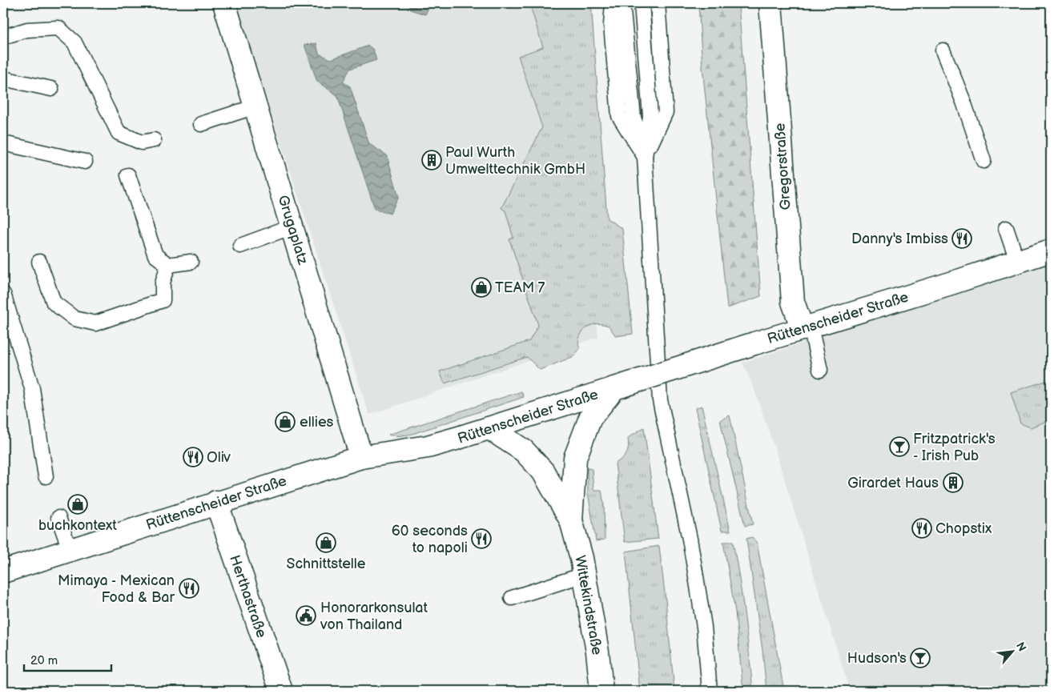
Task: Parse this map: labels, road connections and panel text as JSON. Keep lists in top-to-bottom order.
{
  "streets": {
    "street": [
      "Gregorstraße",
      "Grugaplatz",
      "Rüttenscheider Straße",
      "Herthastraße",
      "Wittekindstraße"
    ]
  },
  "crossings": [
    ["Gregorstraße", "Rüttenscheider Straße"],
    ["Grugaplatz", "Rüttenscheider Straße"],
    ["Rüttenscheider Straße", "Herthastraße"],
    ["Rüttenscheider Straße", "Wittekindstraße"]
  ],
  "places": {
    "building": ["Paul Wurth Umwelttechnik GmbH", "Girardet Haus"],
    "restaurant": [
      "Danny's Imbiss",
      "Oliv",
      "Chopstix",
      "60 seconds to napoli",
      "Mimaya - Mexican Food & Bar"
    ],
    "shop": [
      "TEAM 7",
      "ellies",
      "buchkontext",
      "Schnittstelle"
    ],
    "bar": ["Fritzpatrick's - Irish Pub", "Hudson's"],
    "public building": ["Honorarkonsulat von Thailand"]
  },
  "scale_bar": "20 m",
  "north": "top right"
}
